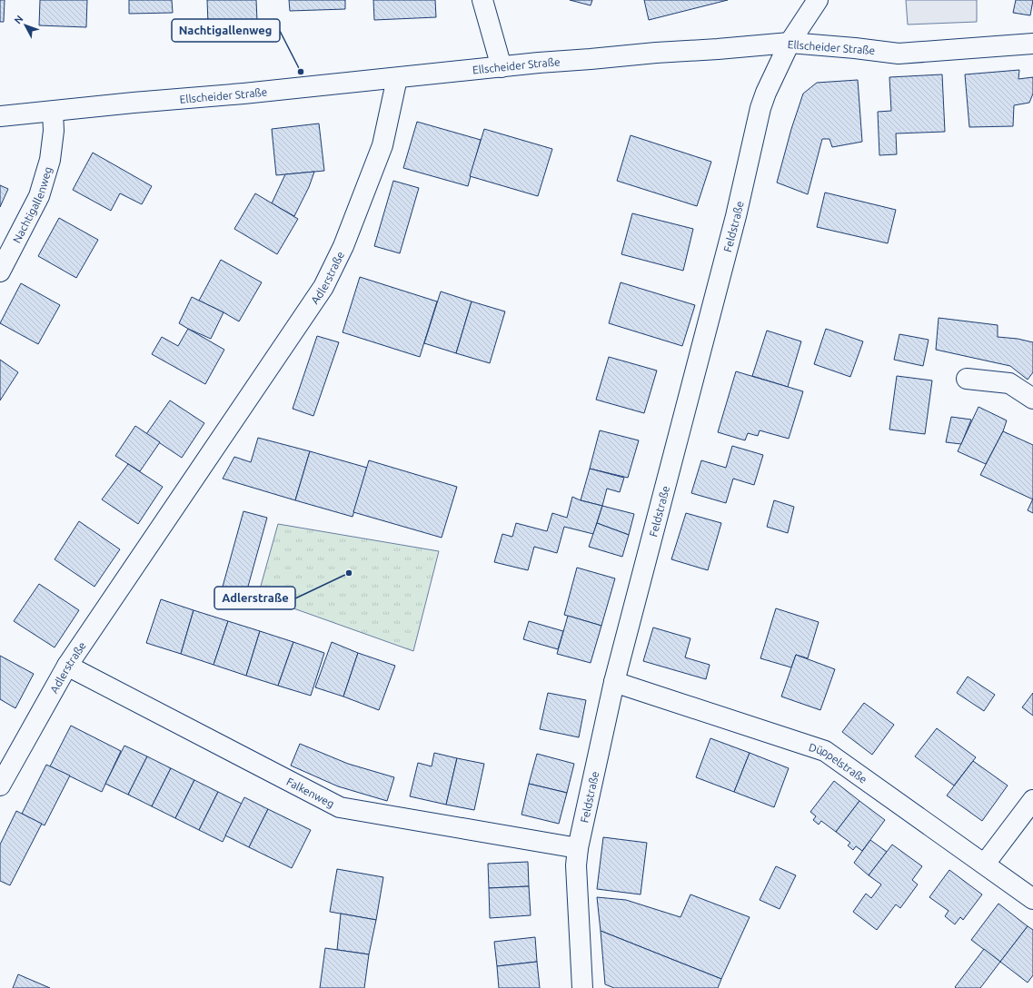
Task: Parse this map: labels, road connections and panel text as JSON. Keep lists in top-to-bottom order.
{
  "streets": {
    "street": [
      "Ellscheider Straße",
      "Nachtigallenweg",
      "Feldstraße",
      "Adlerstraße",
      "Düppelstraße",
      "Falkenweg"
    ]
  },
  "crossings": [
    ["Ellscheider Straße", "Nachtigallenweg"],
    ["Ellscheider Straße", "Feldstraße"],
    ["Ellscheider Straße", "Adlerstraße"],
    ["Feldstraße", "Düppelstraße"],
    ["Feldstraße", "Falkenweg"],
    ["Adlerstraße", "Falkenweg"]
  ],
  "places": ["Nachtigallenweg", "Adlerstraße"],
  "north": "top left"
}
